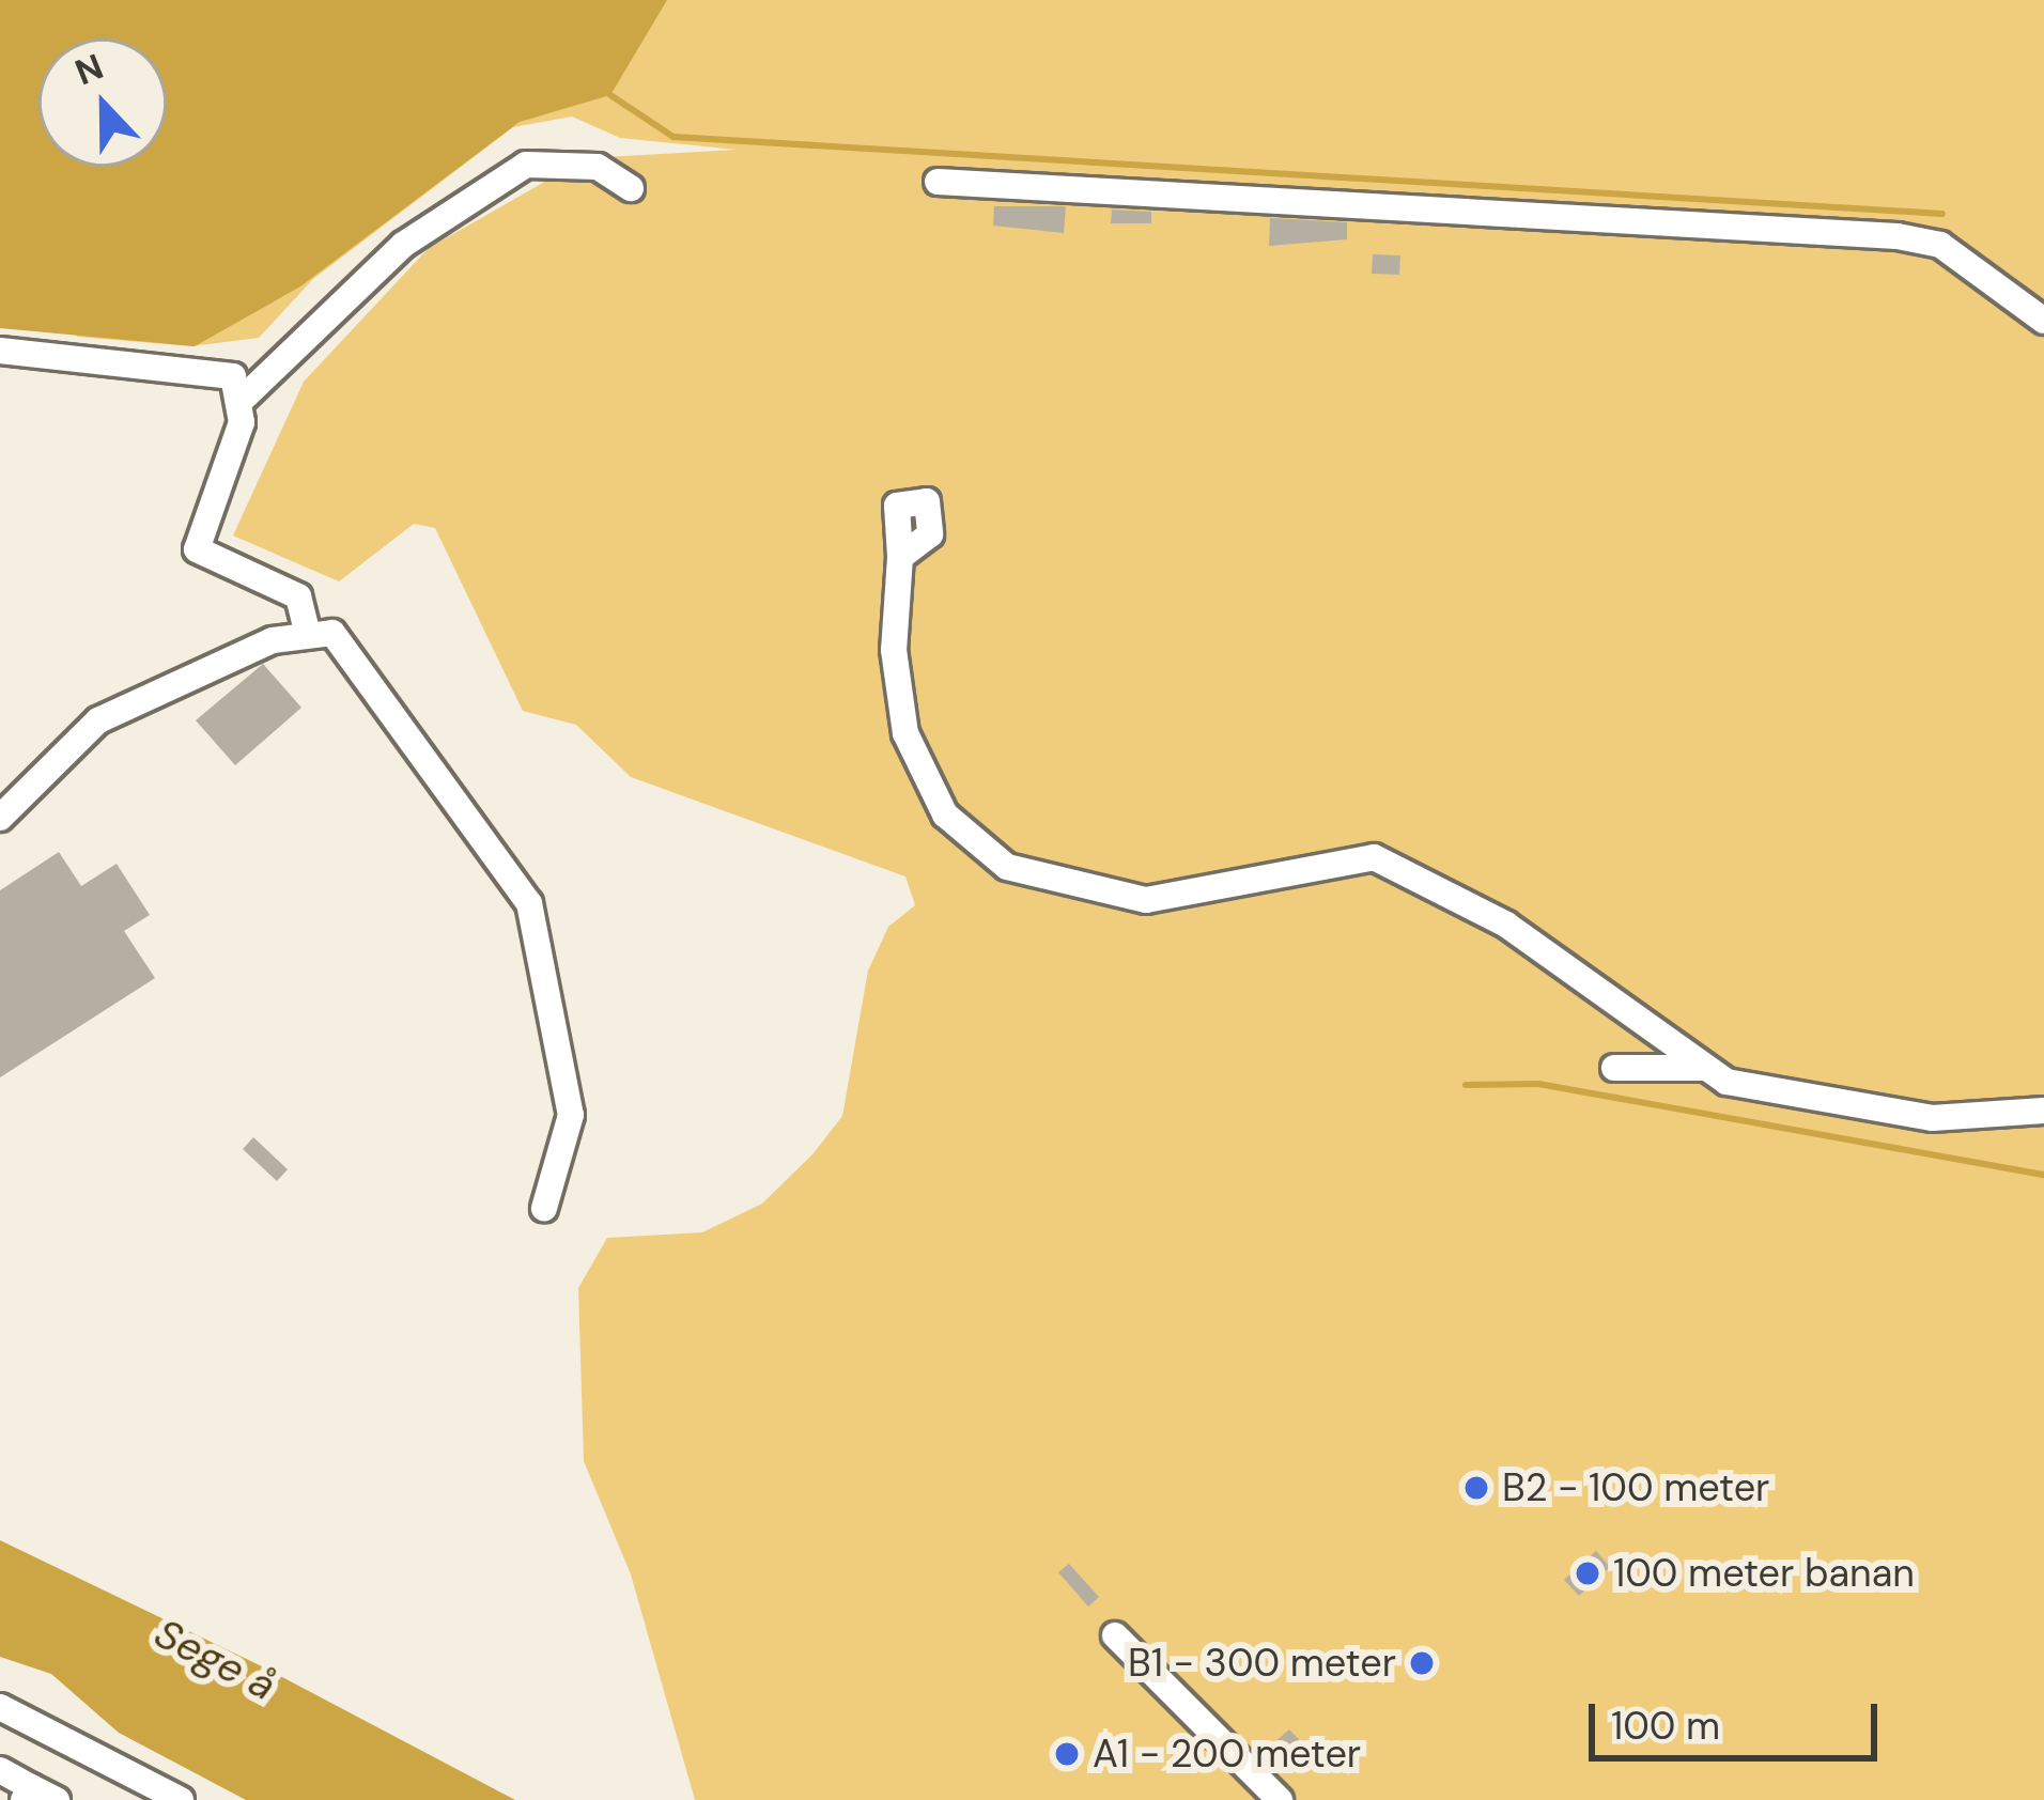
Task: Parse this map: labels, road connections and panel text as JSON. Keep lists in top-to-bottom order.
{
  "water": ["Sege å"],
  "places": [
    "B2 - 100 meter",
    "100 meter banan",
    "B1 - 300 meter",
    "A1 - 200 meter"
  ],
  "scale_bar": "100 m",
  "north": "top"
}
